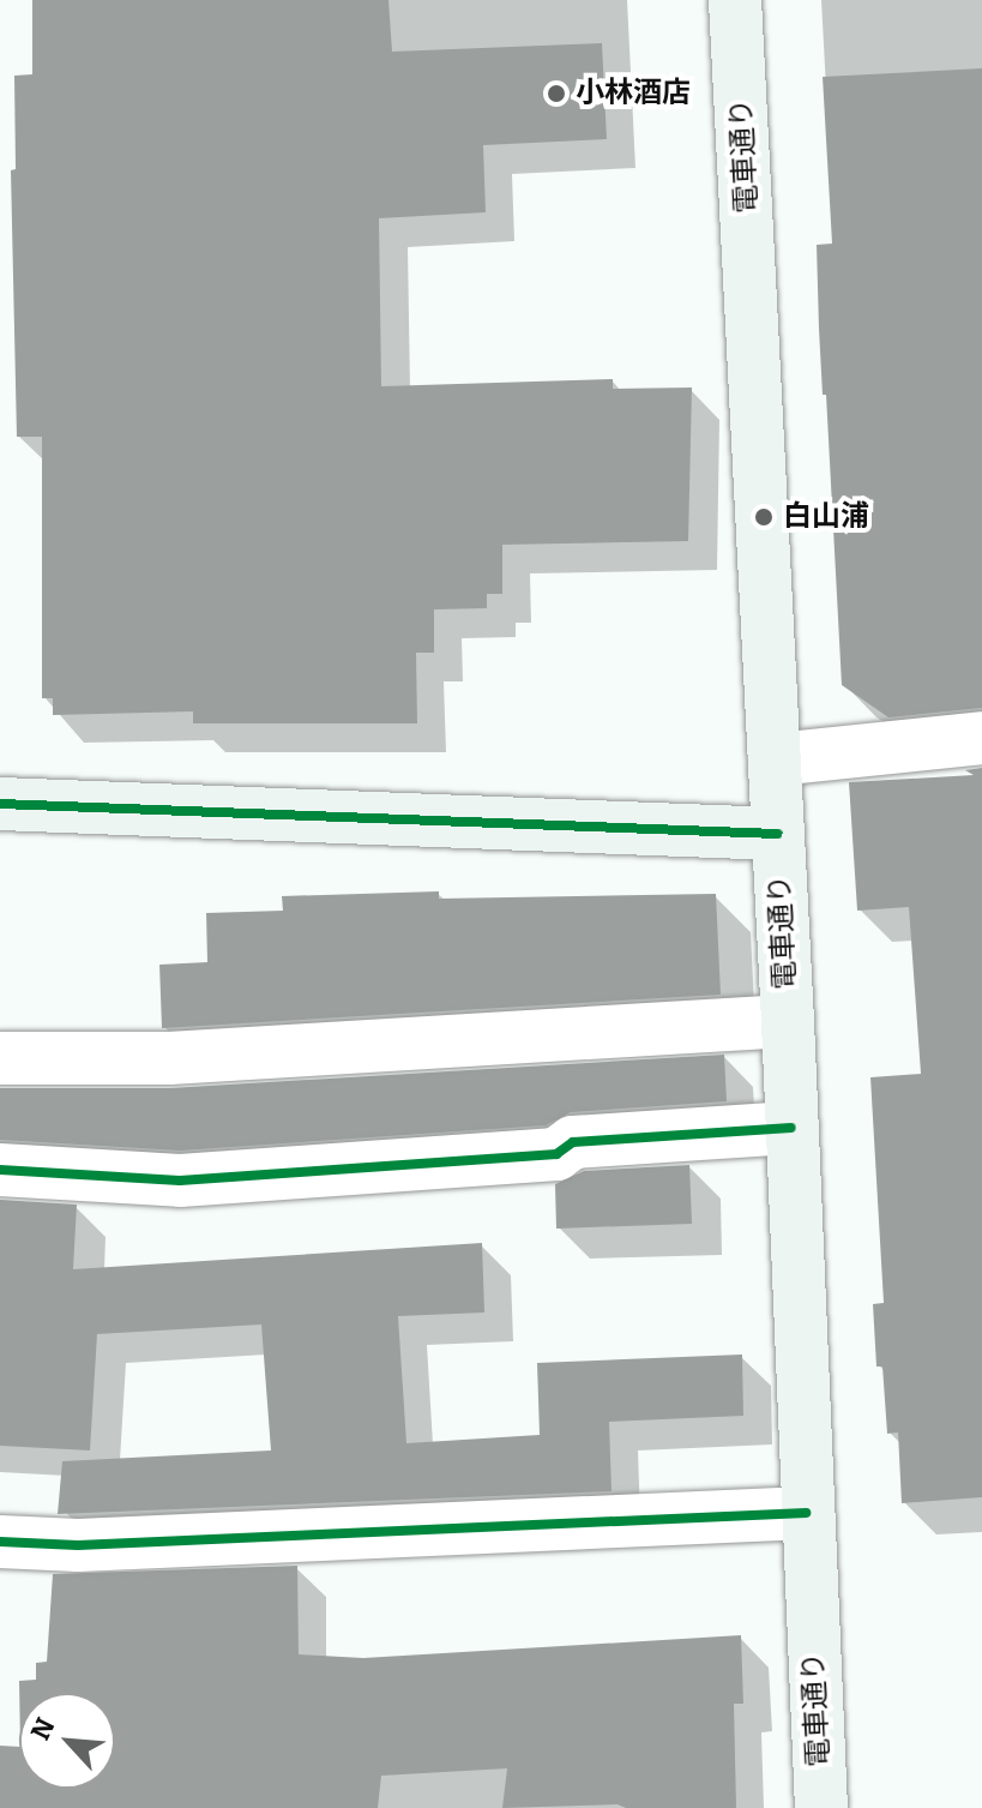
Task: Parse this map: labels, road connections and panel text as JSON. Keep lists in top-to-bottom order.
{
  "streets": {
    "main road": ["電車通り"]
  },
  "places": ["小林酒店", "白山浦"],
  "north": "top left"
}
